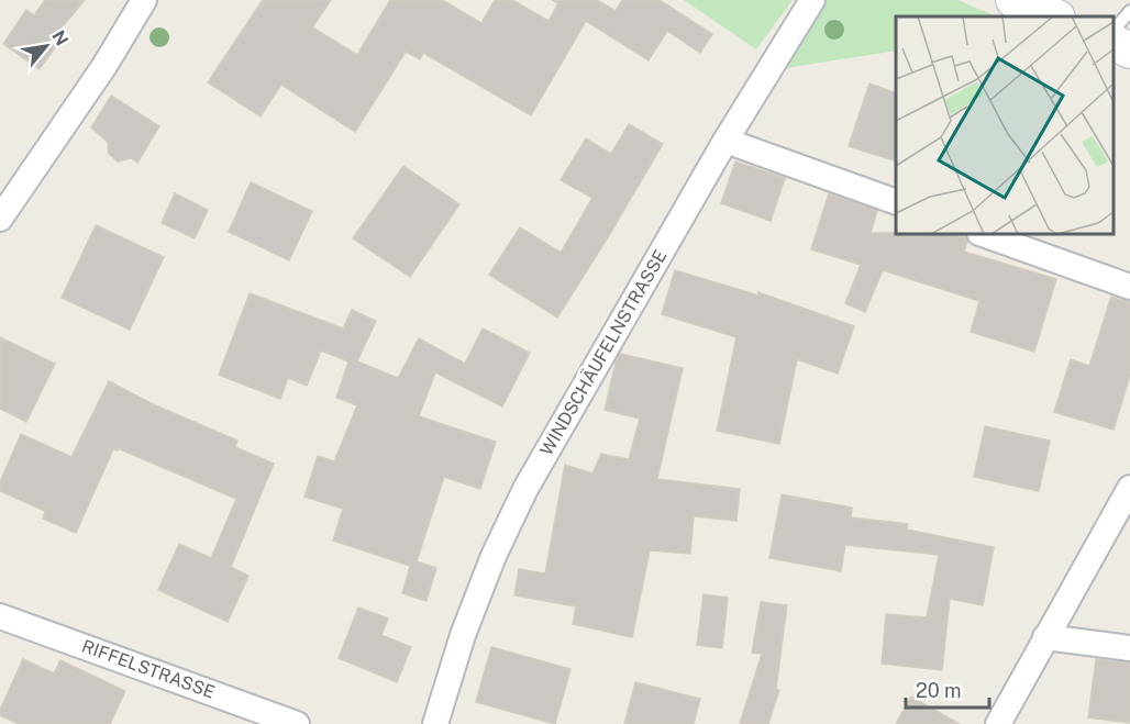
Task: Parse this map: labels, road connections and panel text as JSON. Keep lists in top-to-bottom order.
{
  "streets": {
    "street": ["WINDSCHÄUFELNSTRASSE", "RIFFELSTRASSE"]
  },
  "scale_bar": "20 m",
  "north": "top right"
}
